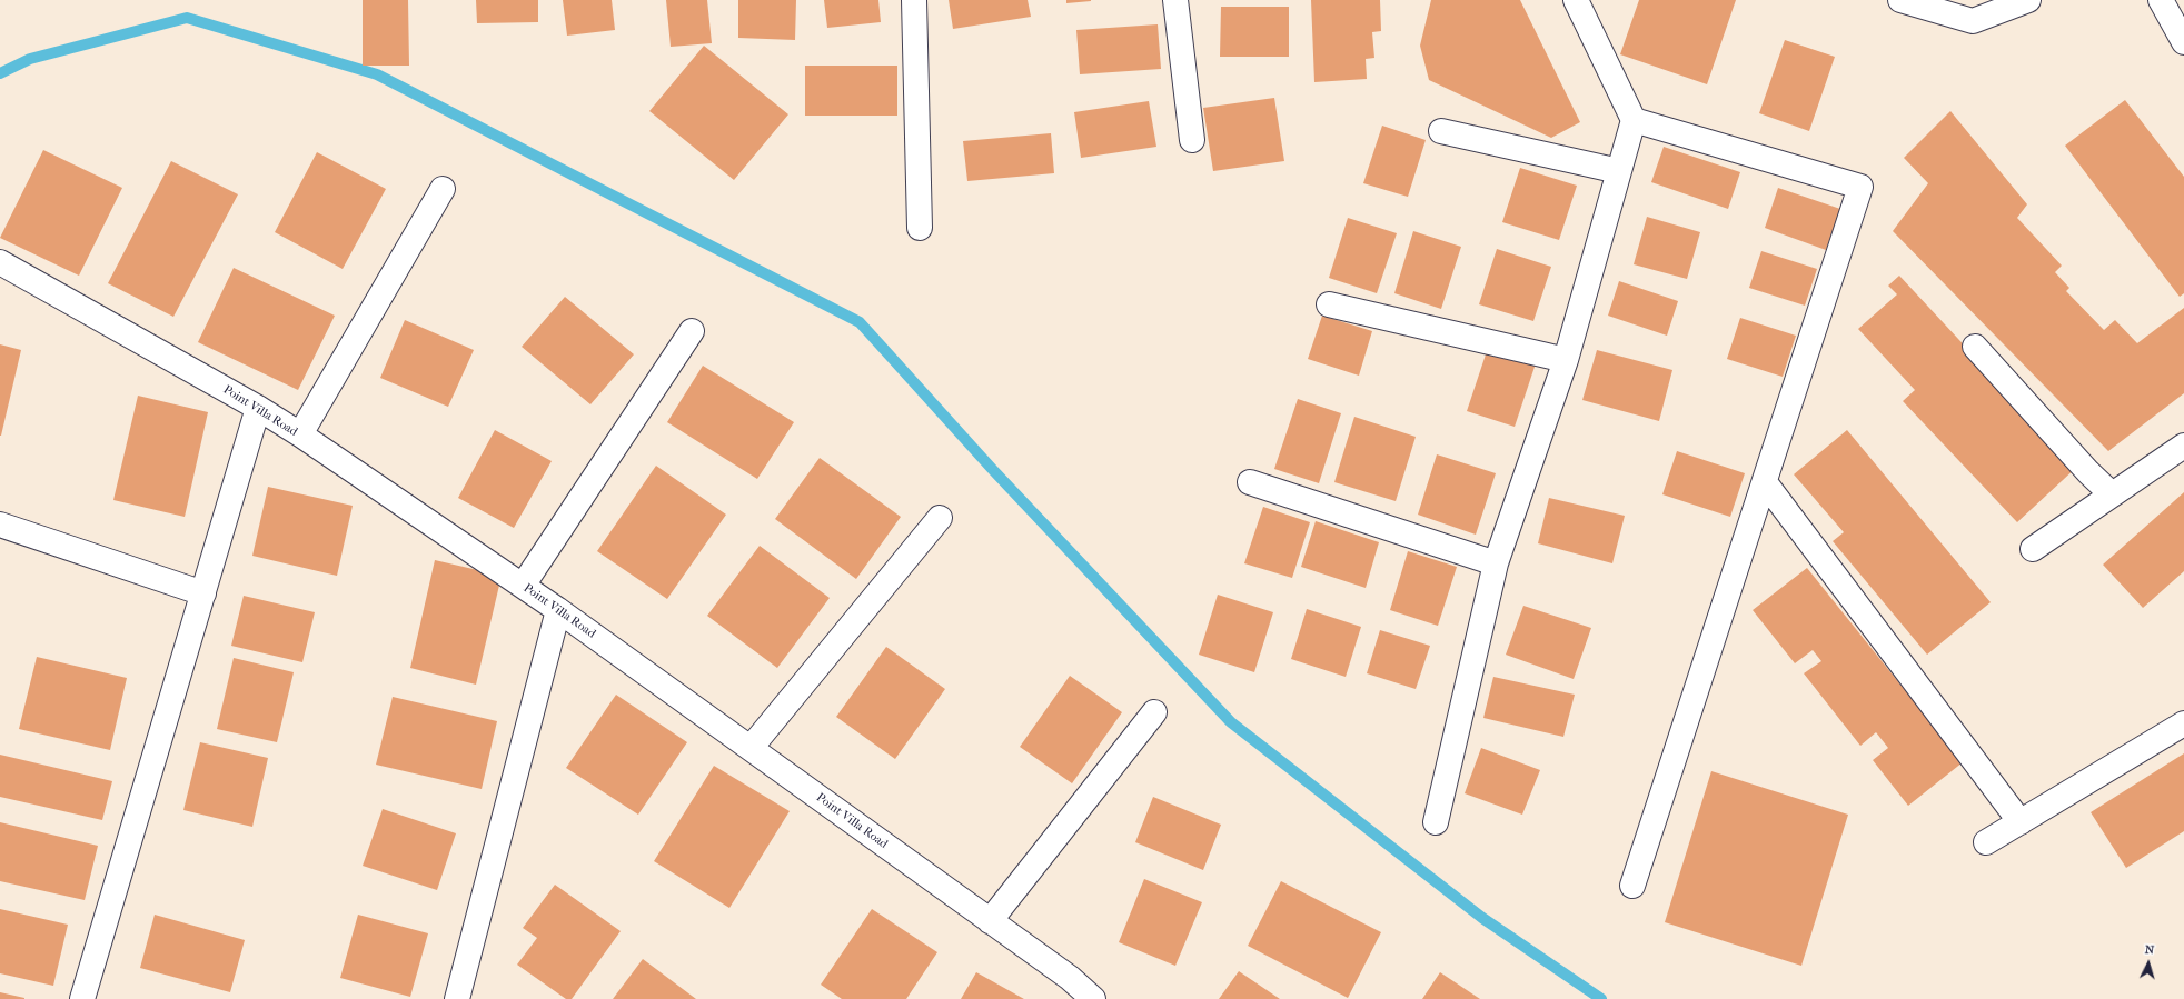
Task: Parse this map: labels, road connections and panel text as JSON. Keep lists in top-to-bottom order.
{
  "streets": {
    "street": ["Point Villa Road"]
  },
  "north": "top"
}
